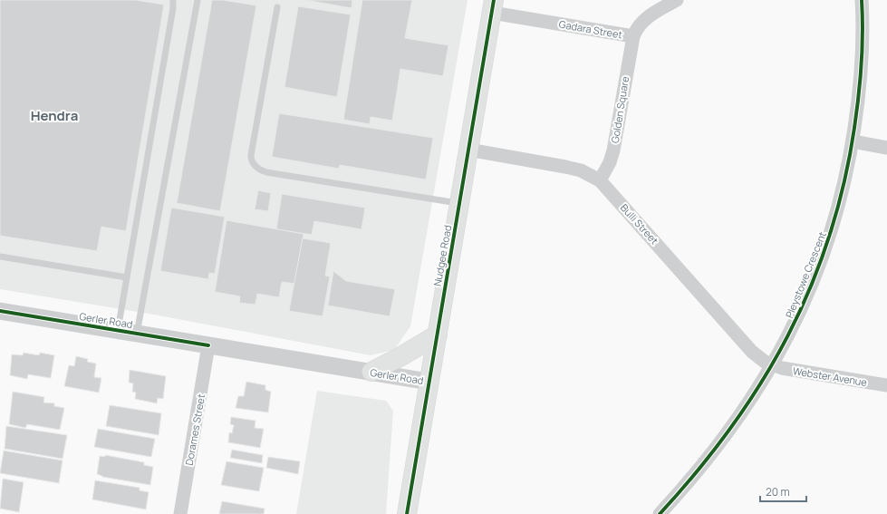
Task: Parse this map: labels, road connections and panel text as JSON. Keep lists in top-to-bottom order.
{
  "streets": {
    "main road": ["Nudgee Road"],
    "street": [
      "Gadara Street",
      "Golden Square",
      "Bulli Street",
      "Pleystowe Crescent",
      "Gerler Road",
      "Webster Avenue",
      "Dorames Street"
    ]
  },
  "crossings": [
    ["Gadara Street", "Golden Square"],
    ["Gadara Street", "Nudgee Road"],
    ["Golden Square", "Bulli Street"],
    ["Bulli Street", "Nudgee Road"],
    ["Bulli Street", "Pleystowe Crescent"],
    ["Bulli Street", "Webster Avenue"],
    ["Nudgee Road", "Gerler Road"],
    ["Pleystowe Crescent", "Webster Avenue"],
    ["Gerler Road", "Dorames Street"]
  ],
  "districts": ["Hendra"],
  "scale_bar": "20 m"
}
